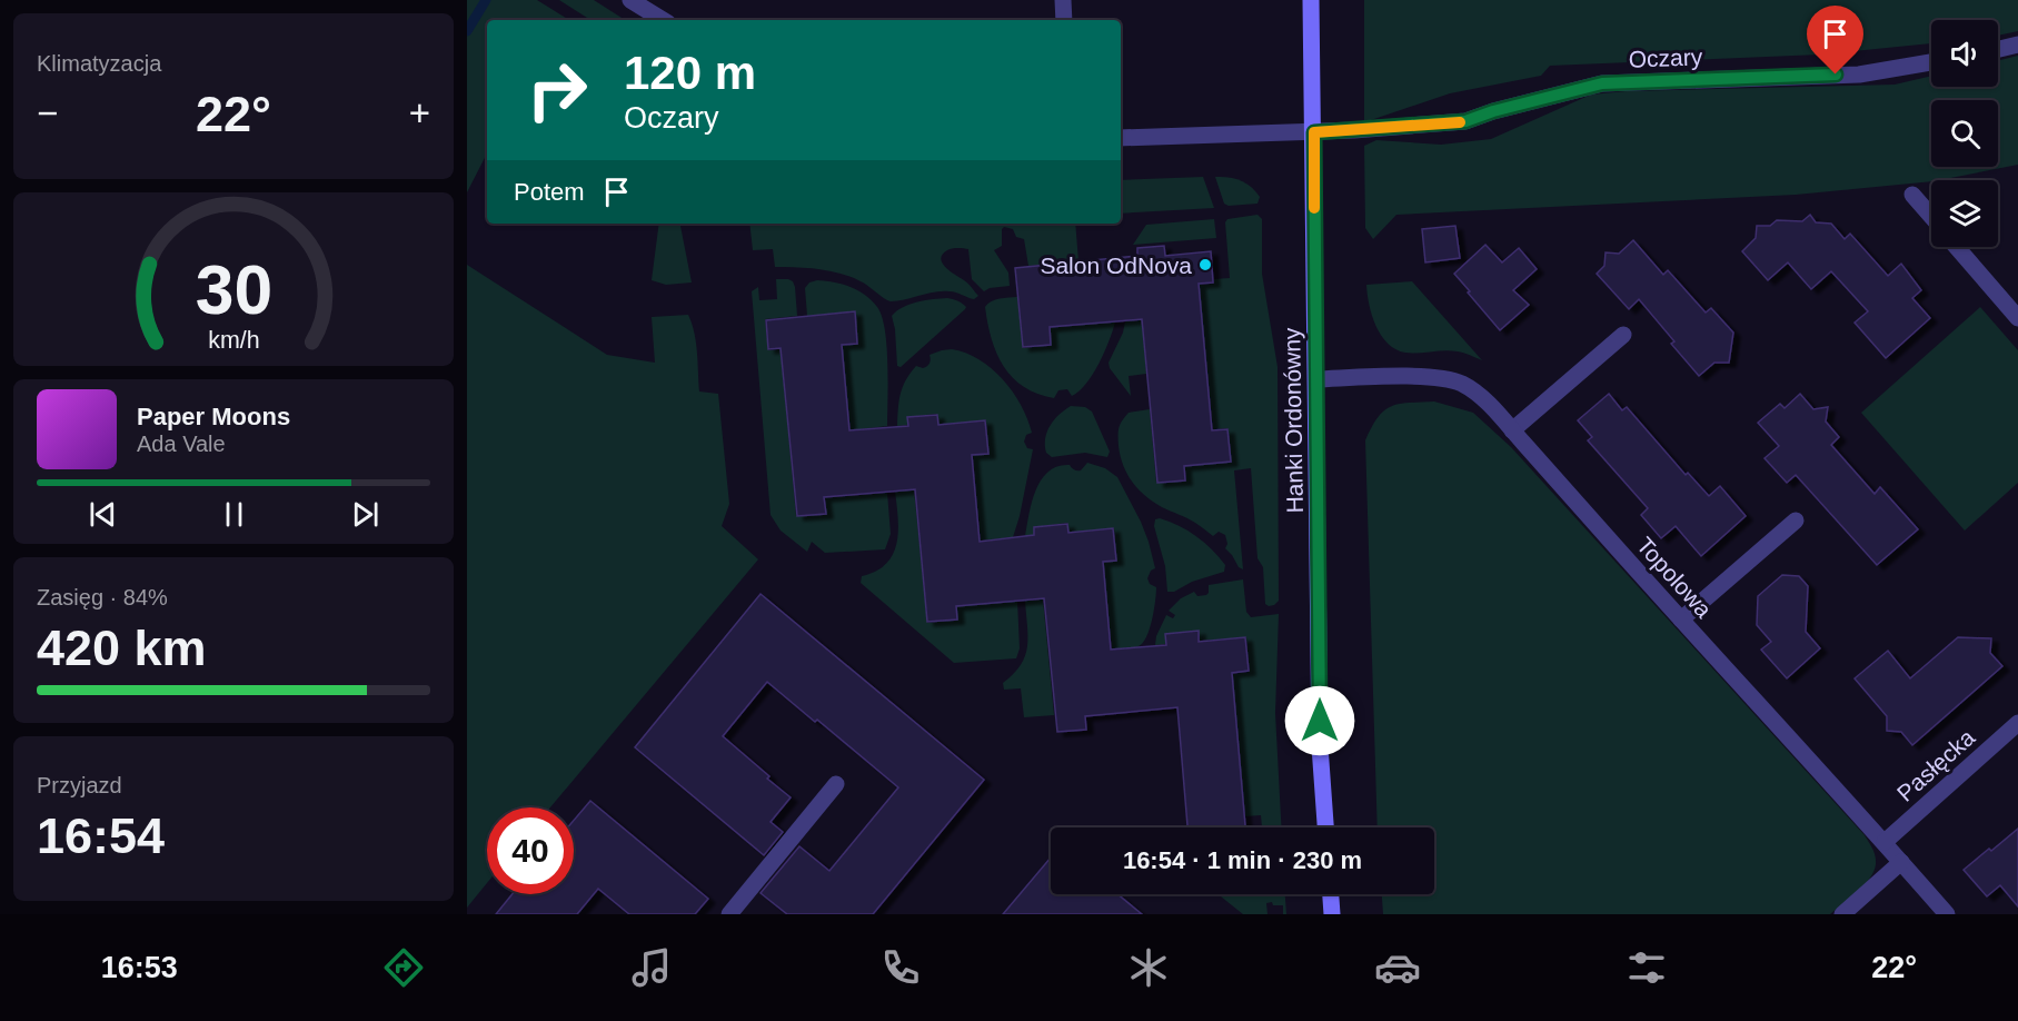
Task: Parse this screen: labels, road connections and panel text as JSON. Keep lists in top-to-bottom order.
{
  "streets": {
    "street": [
      "Oczary",
      "Hanki Ordonówny",
      "Topolowa",
      "Pasłęcka"
    ]
  },
  "crossings": [
    ["Oczary", "Hanki Ordonówny"],
    ["Hanki Ordonówny", "Topolowa"],
    ["Topolowa", "Pasłęcka"]
  ],
  "places": ["Salon OdNova"],
  "page": {
    "tile": [
      "Klimatyzacja",
      ["Zasięg · 84%", "420 km"],
      ["Przyjazd", "16:54"]
    ],
    "turn": ["120 m", "Oczary"],
    "heat": ["−", "22°", "+"],
    "then": "Potem",
    "song": ["Paper Moons", "Ada Vale"],
    "limit": "40",
    "trip": "16:54 · 1 min · 230 m",
    "tabs": ["16:53", "22°"],
    "gauge": ["30", "km/h"]
  }
}
